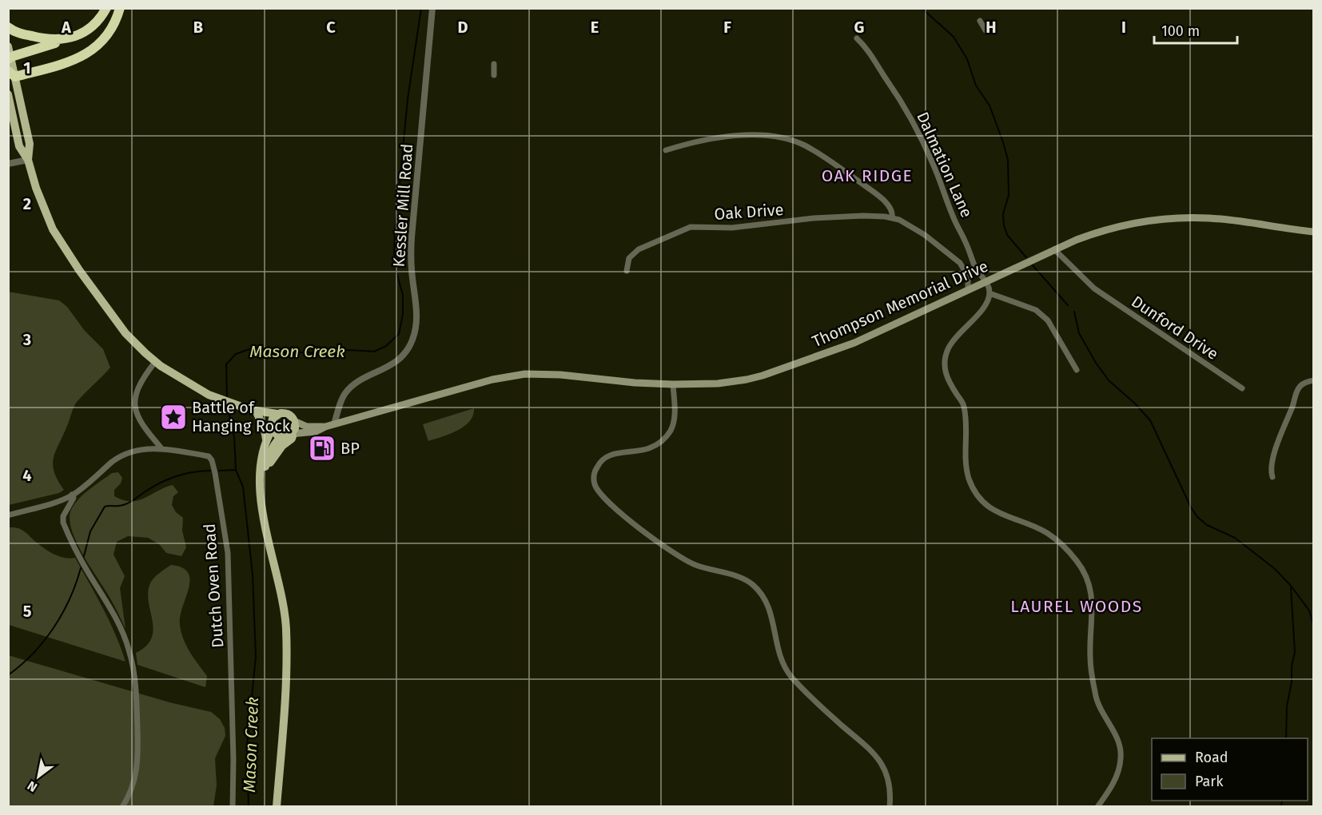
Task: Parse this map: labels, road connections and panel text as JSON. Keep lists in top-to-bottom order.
{
  "streets": {
    "main road": ["Thompson Memorial Drive"],
    "street": [
      "Dalmation Lane",
      "Kessler Mill Road",
      "Oak Drive",
      "Dunford Drive",
      "Dutch Oven Road"
    ]
  },
  "crossings": [
    ["Dalmation Lane", "Thompson Memorial Drive"],
    ["Kessler Mill Road", "Thompson Memorial Drive"],
    ["Oak Drive", "Thompson Memorial Drive"],
    ["Thompson Memorial Drive", "Dunford Drive"]
  ],
  "districts": ["OAK RIDGE", "LAUREL WOODS"],
  "water": ["Mason Creek"],
  "places": {
    "place": ["Battle of Hanging Rock"],
    "fuel station": ["BP"]
  },
  "legend": ["Road", "Park"],
  "scale_bar": "100 m",
  "north": "bottom left",
  "grid": {
    "columns": [
      "A",
      "B",
      "C",
      "D",
      "E",
      "F",
      "G",
      "H",
      "I"
    ],
    "rows": [
      "1",
      "2",
      "3",
      "4",
      "5"
    ]
  }
}
